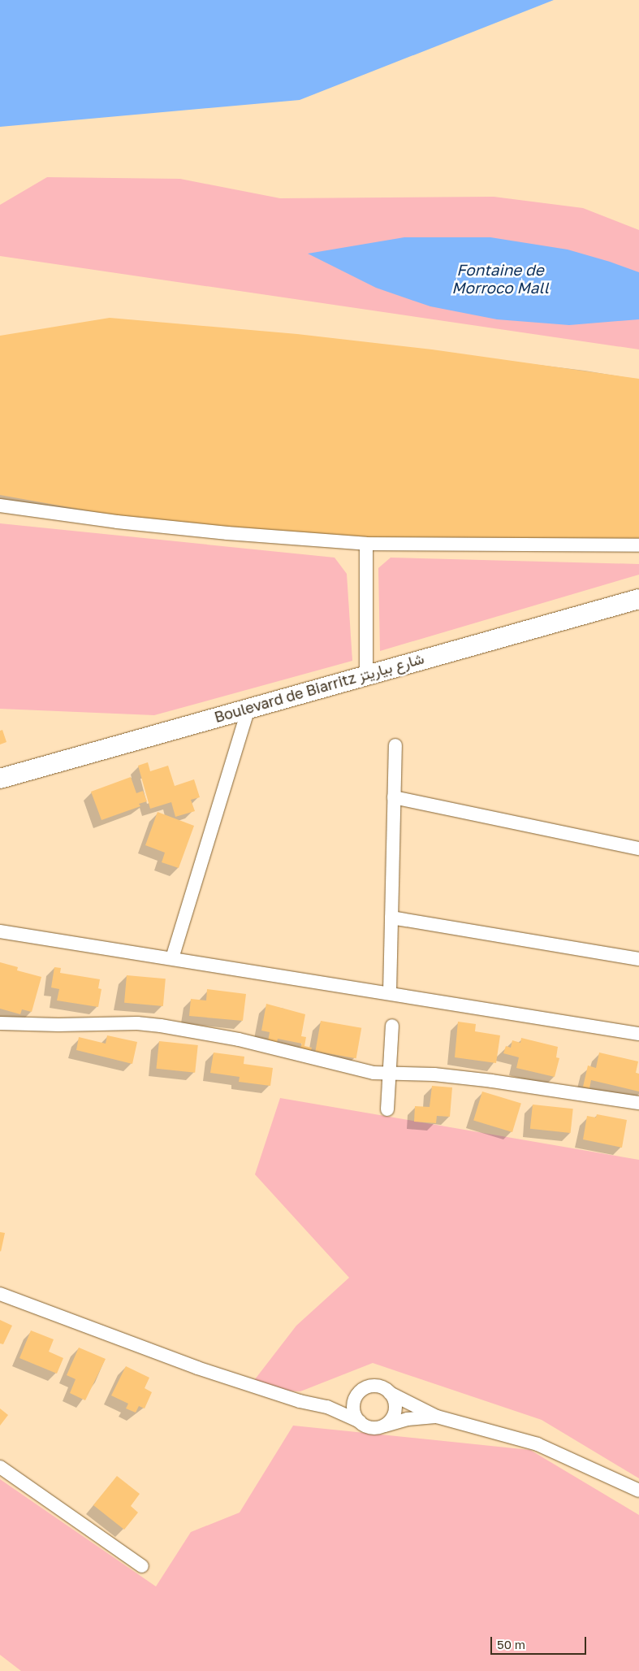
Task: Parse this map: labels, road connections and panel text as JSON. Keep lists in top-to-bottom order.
{
  "streets": {
    "street": ["Boulevard de Biarritz شارع بياريتز"]
  },
  "water": ["Fontaine de Morroco Mall"],
  "scale_bar": "50 m"
}
